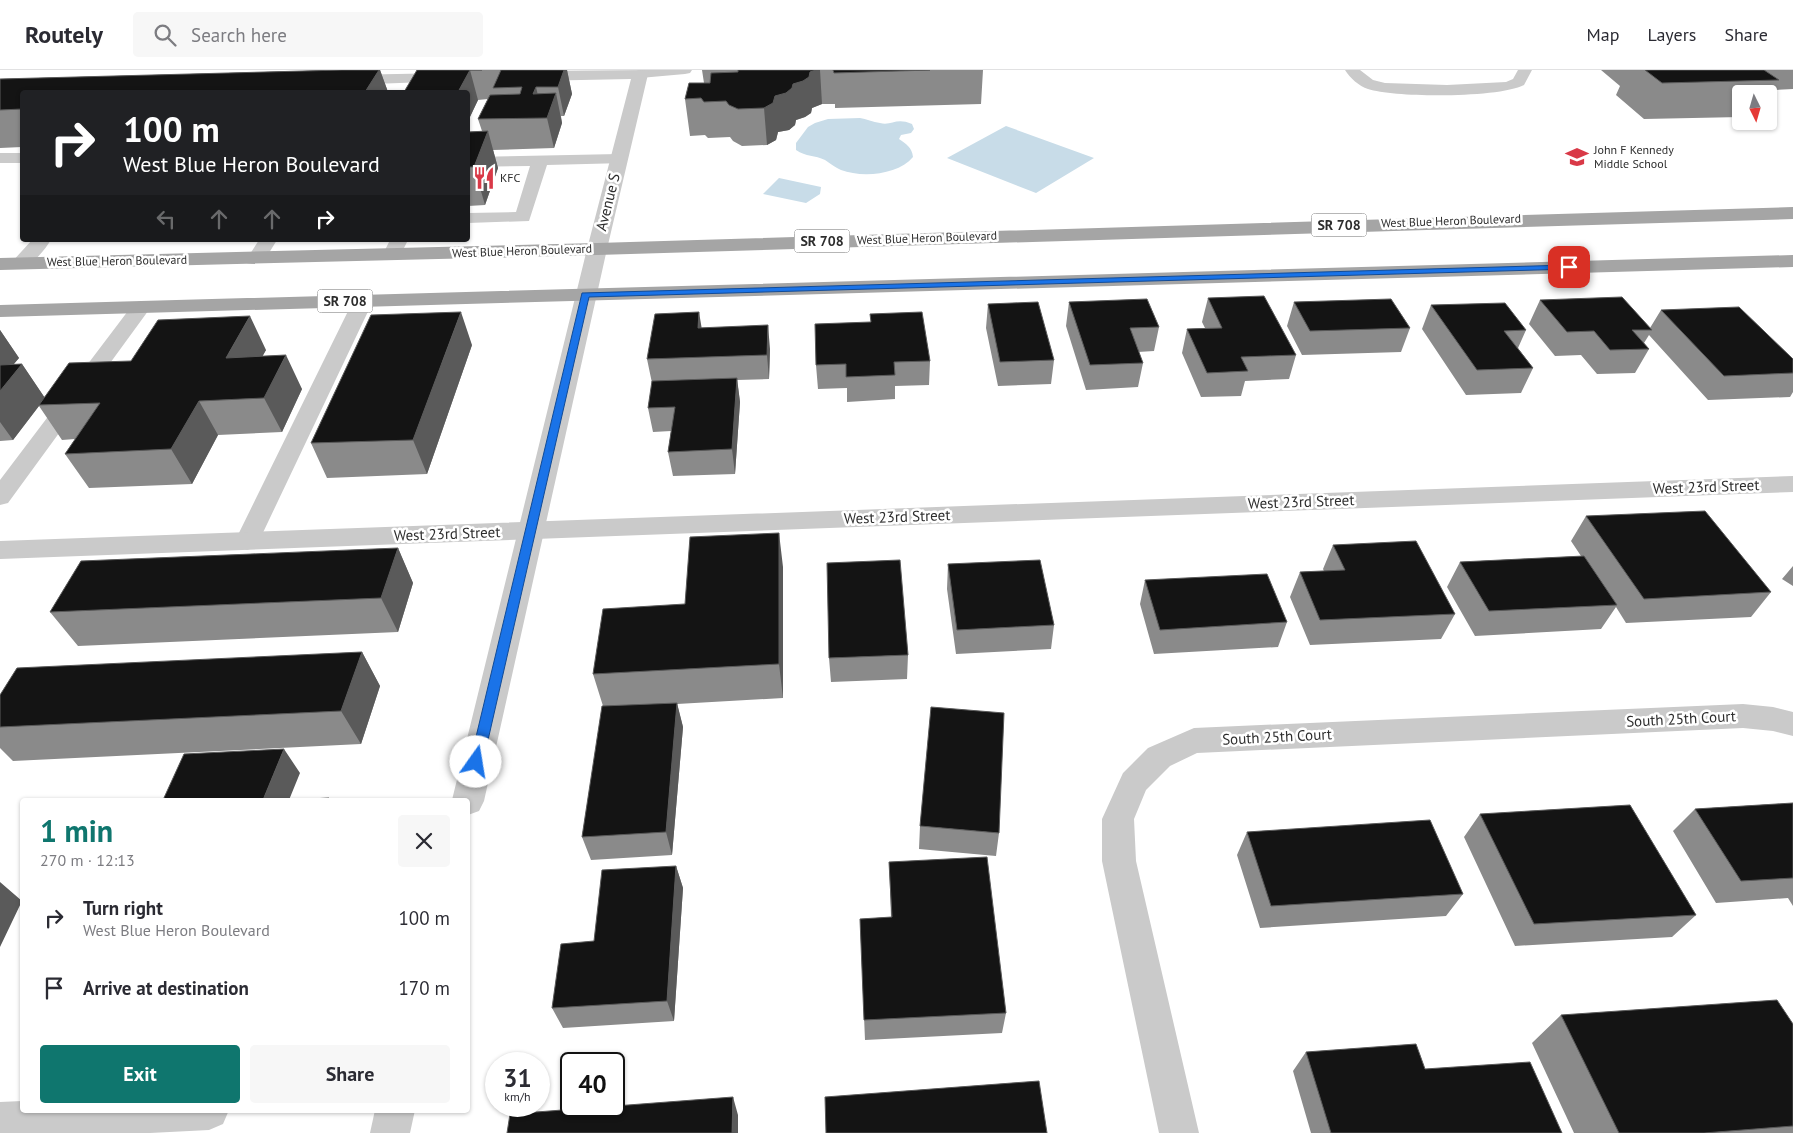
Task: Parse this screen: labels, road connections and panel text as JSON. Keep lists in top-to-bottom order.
{
  "streets": {
    "main road": ["West Blue Heron Boulevard", "SR 708"],
    "street": ["Avenue S", "West 23rd Street", "South 25th Court"]
  },
  "crossings": [
    ["Avenue S", "West Blue Heron Boulevard"],
    ["Avenue S", "SR 708"],
    ["Avenue S", "West 23rd Street"]
  ],
  "places": {
    "school or university": ["John F Kennedy Middle School"],
    "restaurant": ["KFC"]
  },
  "north": "bottom",
  "page": {
    "header": "Routely",
    "search": "Search here",
    "nav": ["Map", "Layers", "Share"],
    "turn": ["100 m", "West Blue Heron Boulevard"],
    "heading": ["1 min", "270 m · 12:13"],
    "list": [
      {
        "name": "Turn right",
        "note": "West Blue Heron Boulevard",
        "value": "100 m"
      },
      {
        "name": "Arrive at destination",
        "value": "170 m"
      }
    ],
    "buttons": ["Exit", "Share"],
    "speed": "31 km/h",
    "limit": "40"
  }
}
